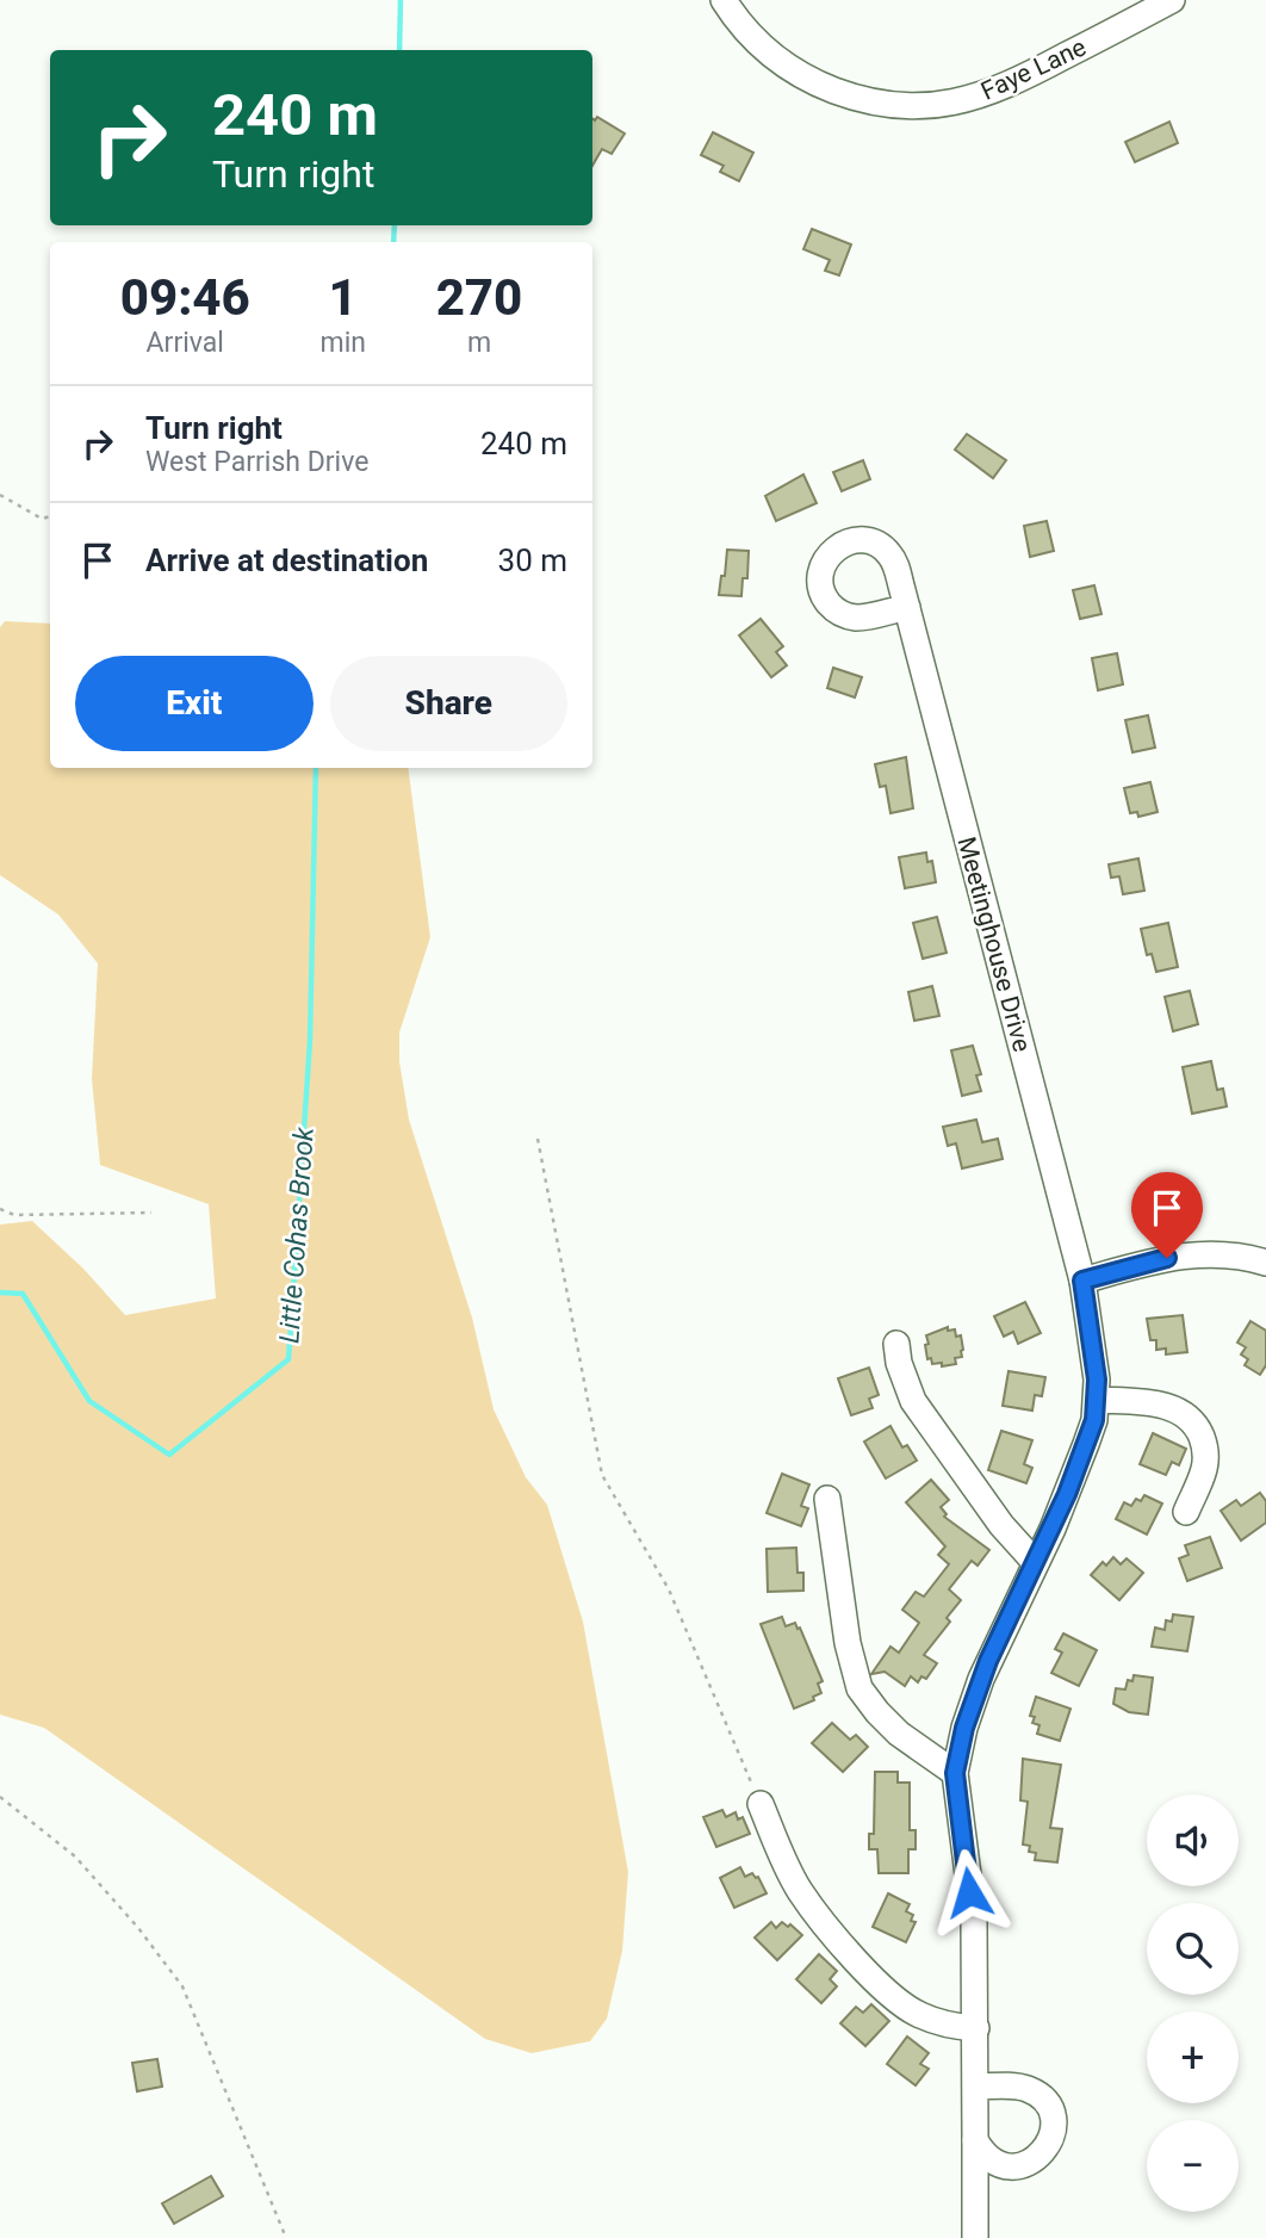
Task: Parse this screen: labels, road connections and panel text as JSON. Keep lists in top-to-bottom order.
{
  "streets": {
    "street": ["Faye Lane", "Meetinghouse Drive"]
  },
  "water": ["Little Cohas Brook"],
  "page": {
    "turn": ["240 m", "Turn right"],
    "eta": [
      "09:46",
      "Arrival",
      "1",
      "min",
      "270",
      "m"
    ],
    "list": [
      {
        "name": "Turn right",
        "note": "West Parrish Drive",
        "value": "240 m"
      },
      {
        "name": "Arrive at destination",
        "value": "30 m"
      }
    ],
    "buttons": ["Exit", "Share"],
    "map_buttons": ["+", "−"]
  }
}
